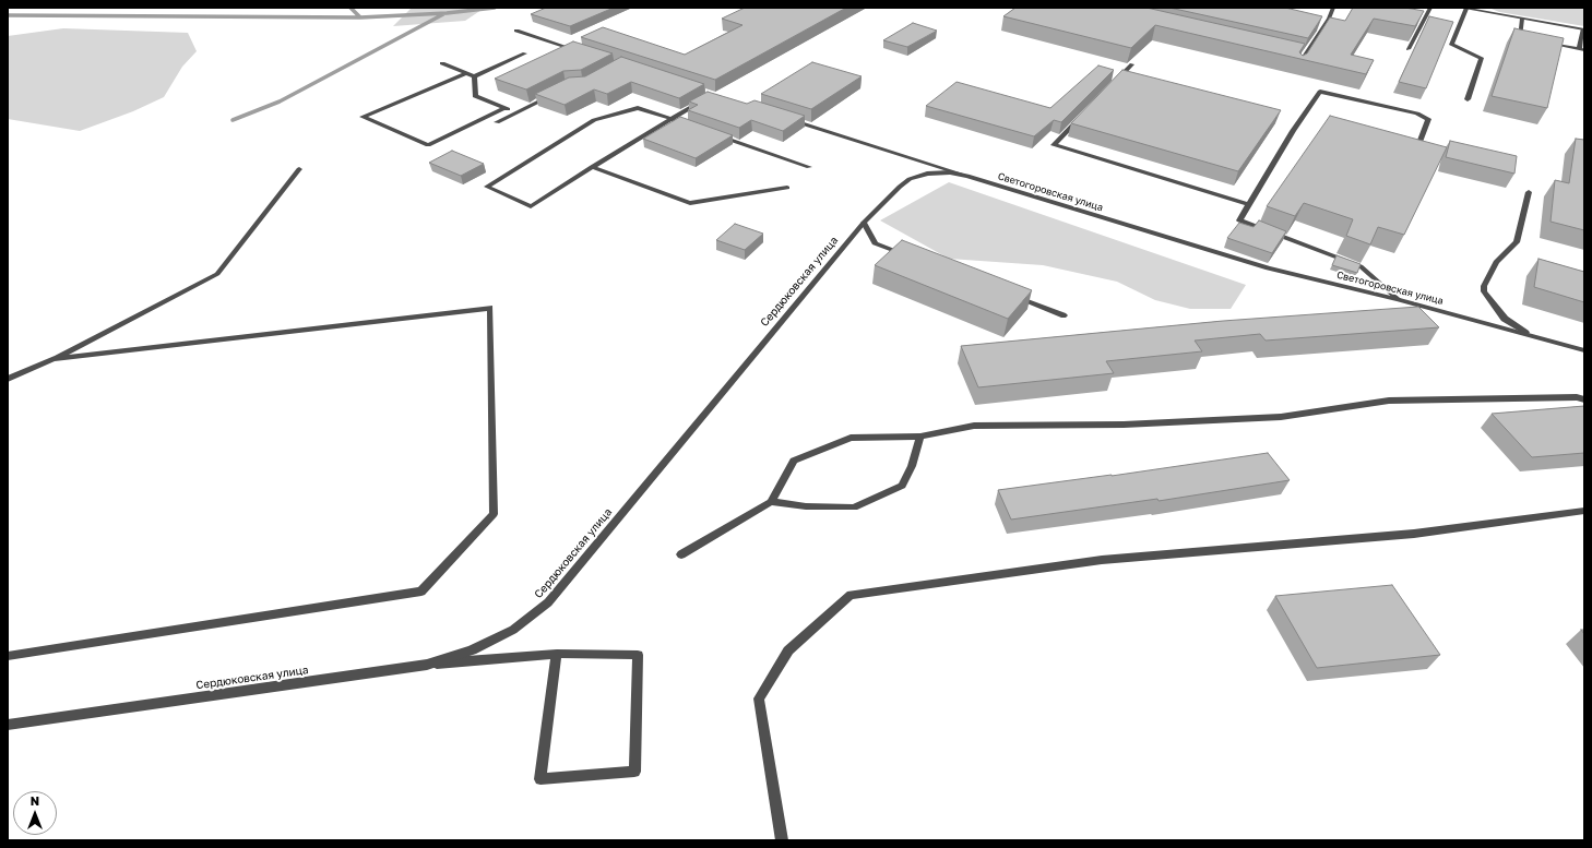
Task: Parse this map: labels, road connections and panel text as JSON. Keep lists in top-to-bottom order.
{
  "streets": {
    "street": ["Светогоровская улица", "Сердюковская улица"]
  },
  "crossings": [
    ["Светогоровская улица", "Сердюковская улица"]
  ],
  "north": "top"
}
